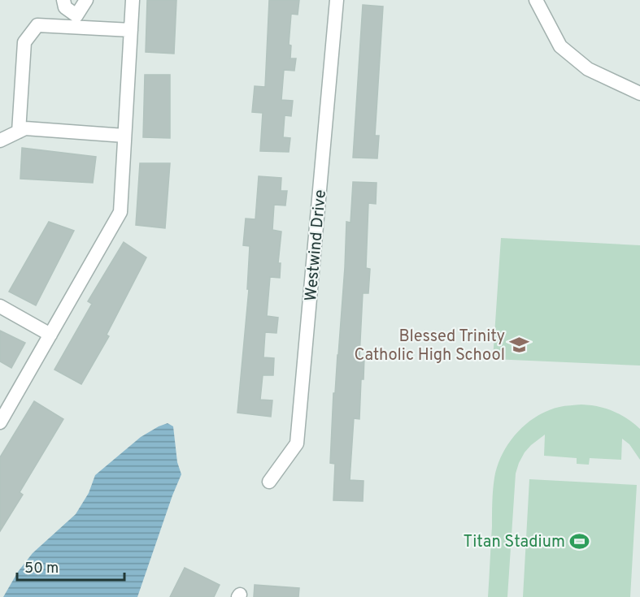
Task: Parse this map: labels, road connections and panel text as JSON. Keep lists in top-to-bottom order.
{
  "streets": {
    "street": ["Westwind Drive"]
  },
  "places": {
    "school or university": ["Blessed Trinity Catholic High School"],
    "sports": ["Titan Stadium"]
  },
  "scale_bar": "50 m"
}
